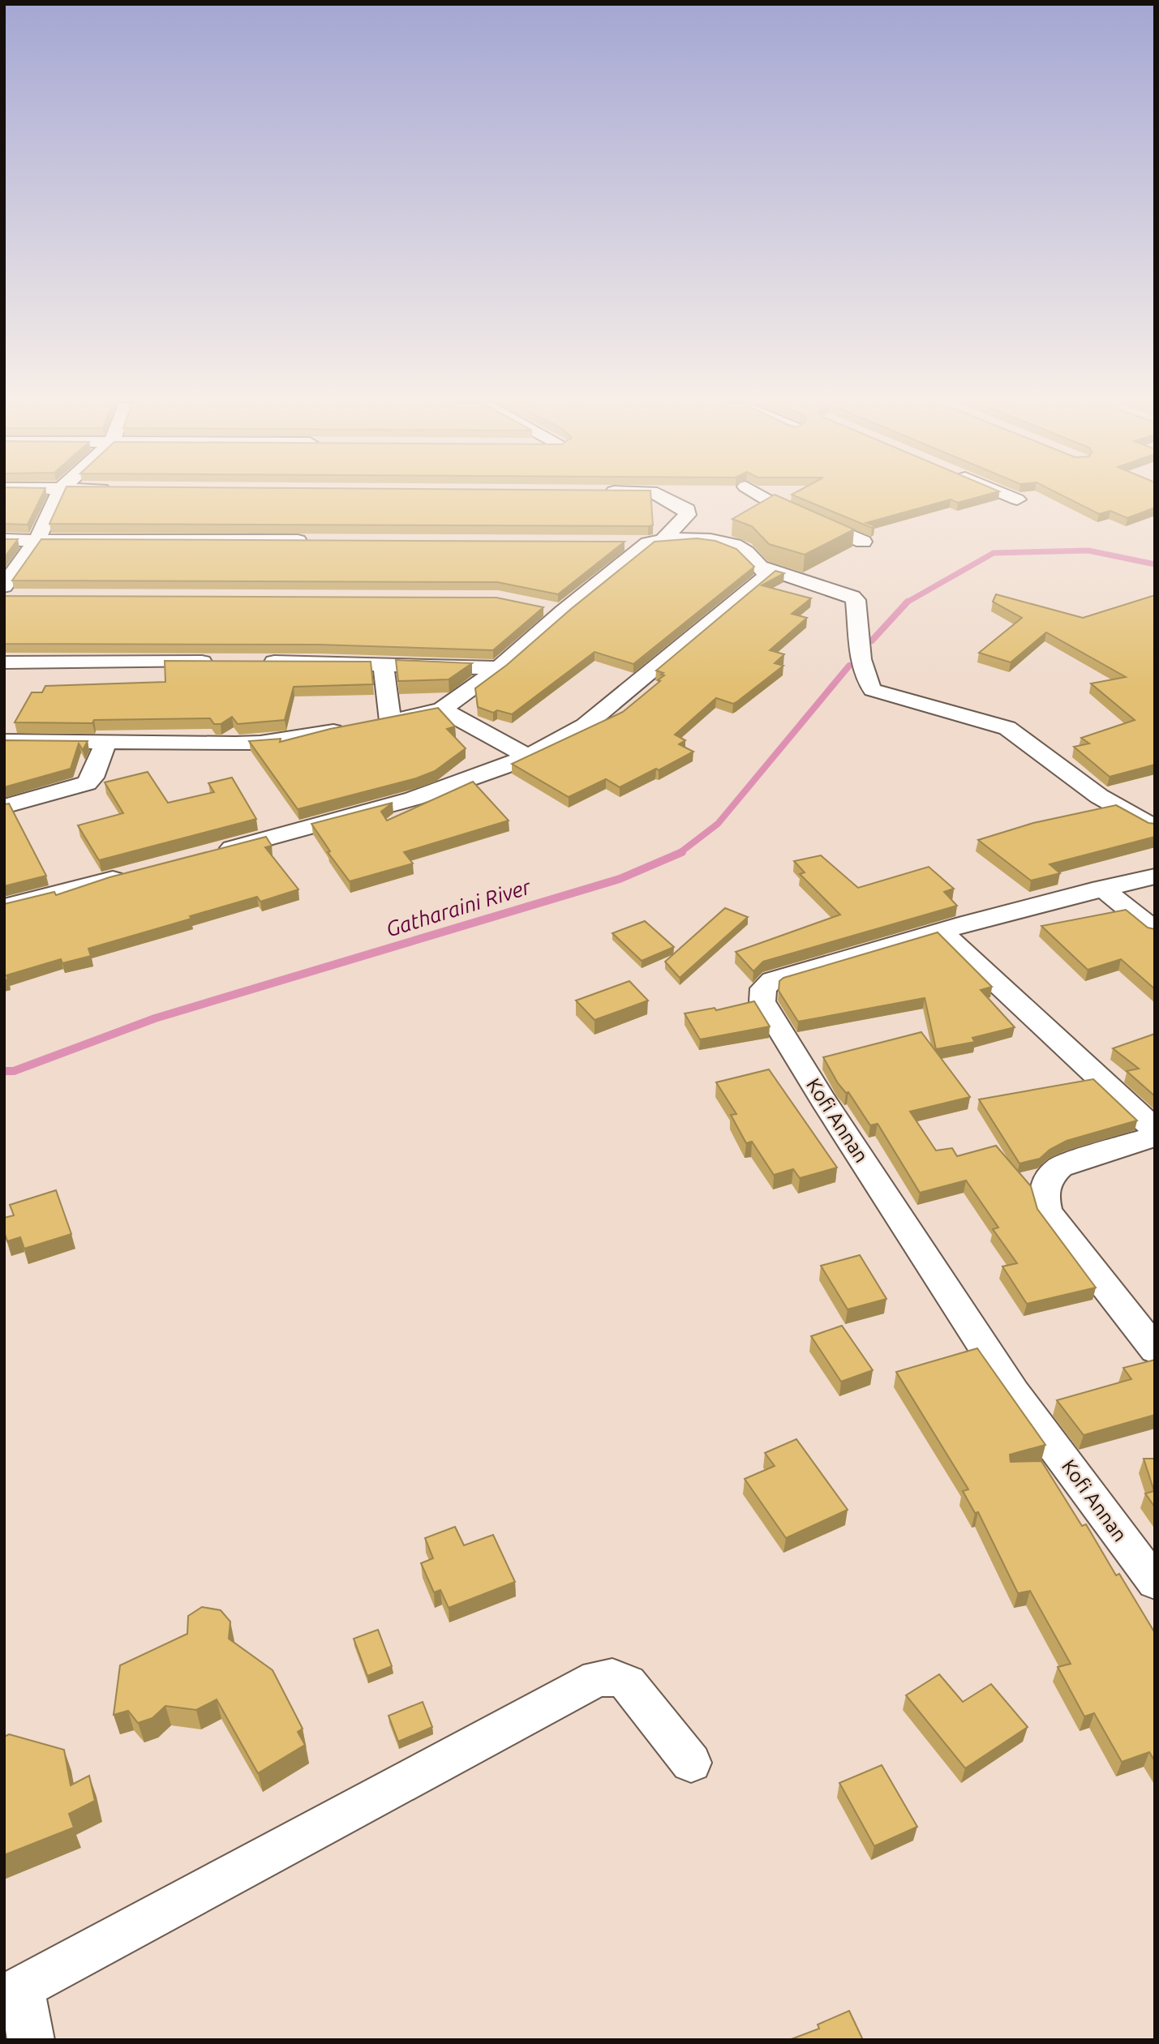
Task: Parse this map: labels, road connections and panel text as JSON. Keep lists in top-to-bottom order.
{
  "streets": {
    "street": ["Kofi Annan"]
  },
  "water": ["Gatharaini River"]
}
